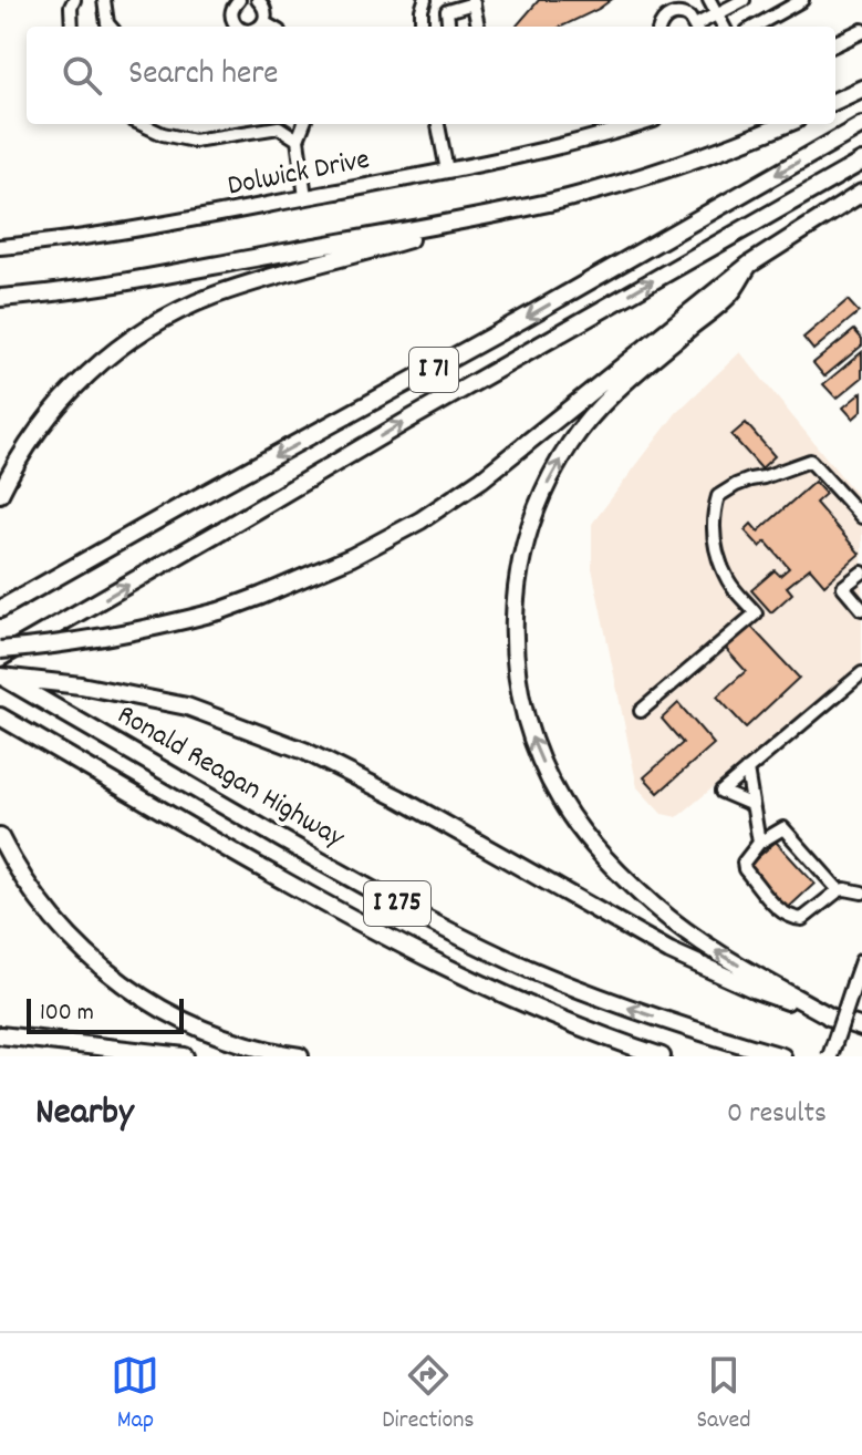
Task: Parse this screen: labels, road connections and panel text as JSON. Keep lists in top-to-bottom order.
{
  "streets": {
    "highway": ["I 71", "Ronald Reagan Highway", "I 275"],
    "main road": ["Dolwick Drive"]
  },
  "scale_bar": "100 m",
  "page": {
    "search": "Search here",
    "scale": "100 m",
    "heading": ["Nearby", "0 results"],
    "nav": ["Map", "Directions", "Saved"]
  }
}
